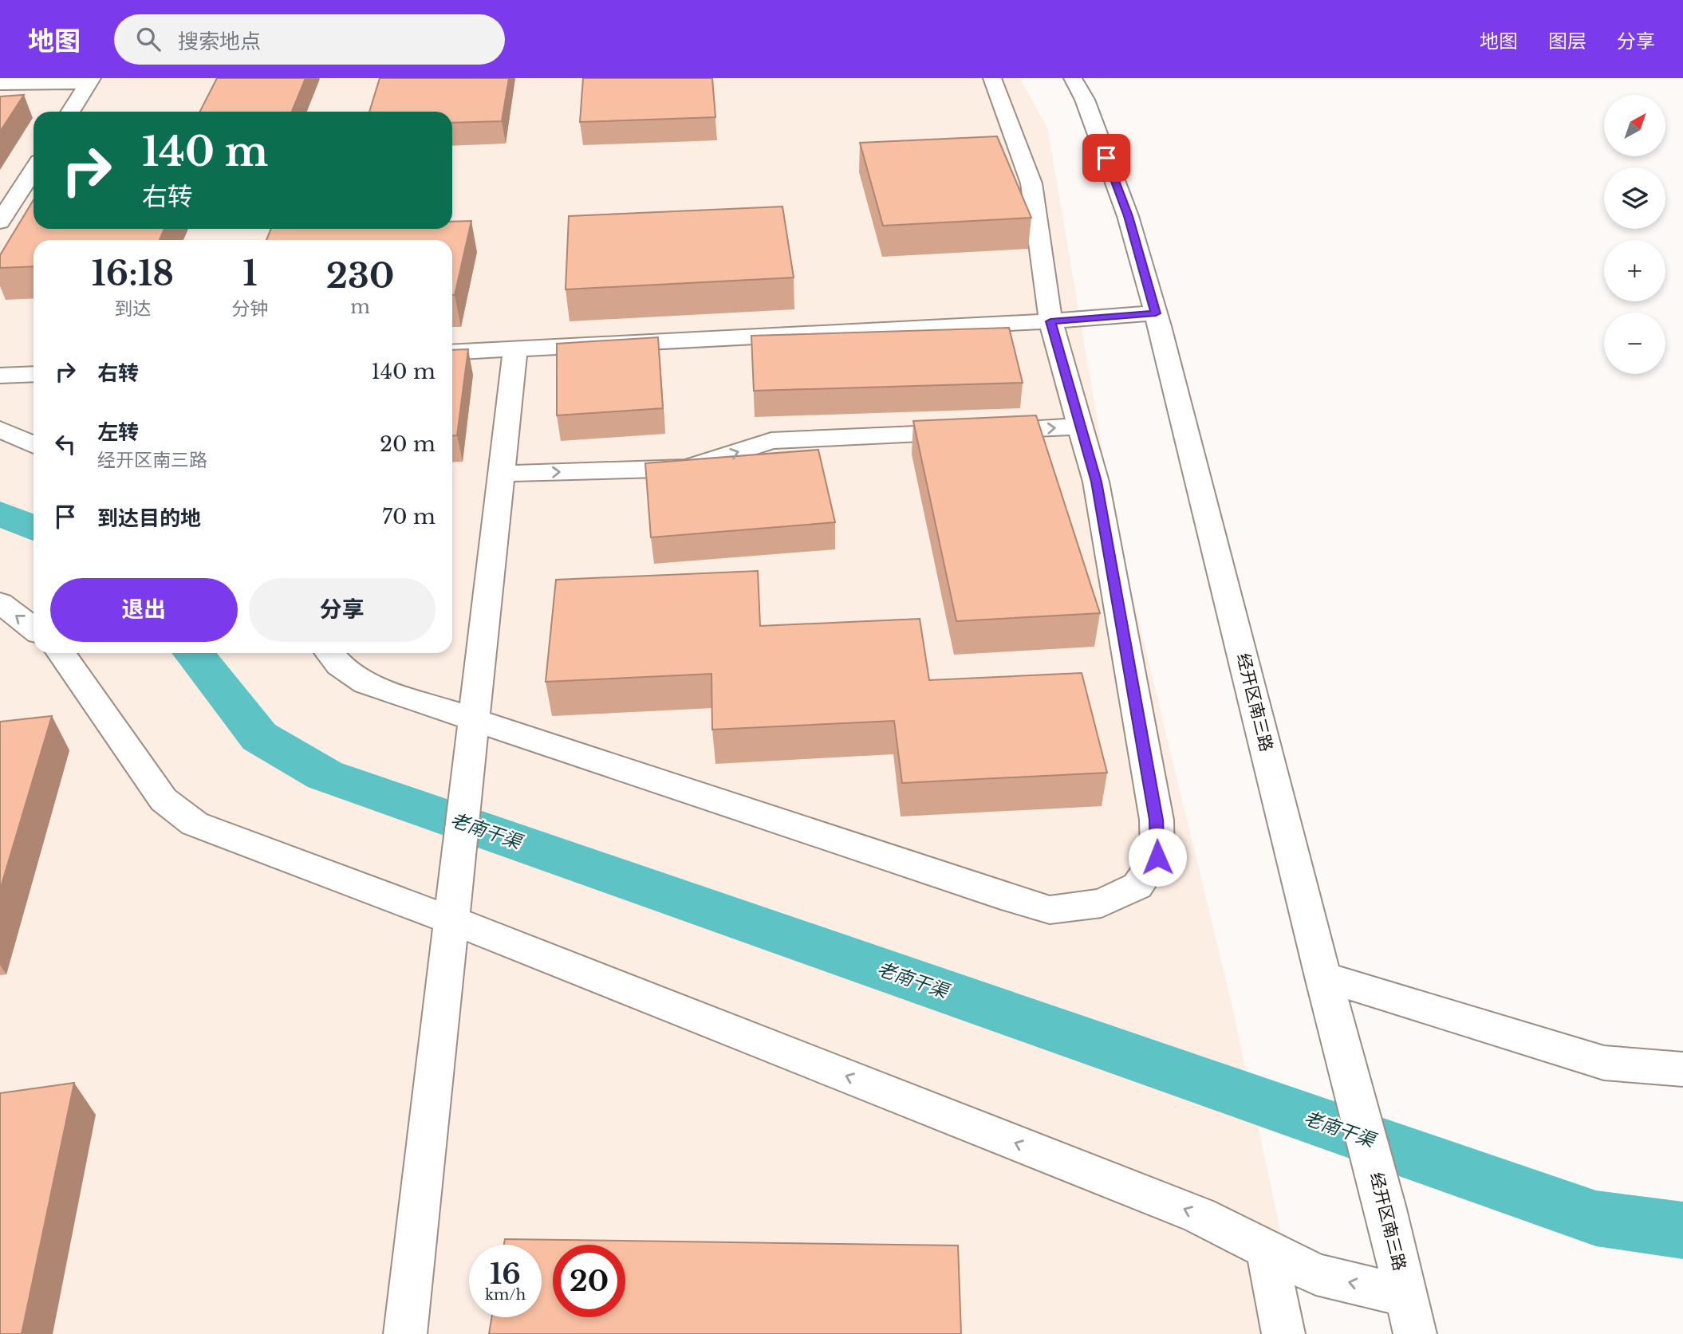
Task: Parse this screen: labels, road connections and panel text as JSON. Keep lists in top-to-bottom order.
{
  "streets": {
    "street": ["经开区南三路"]
  },
  "water": ["老南干渠"],
  "north": "top right",
  "page": {
    "header": "地图",
    "search": "搜索地点",
    "nav": ["地图", "图层", "分享"],
    "map_buttons": ["+", "−"],
    "turn": ["140 m", "右转"],
    "eta": [
      "16:18",
      "到达",
      "1",
      "分钟",
      "230",
      "m"
    ],
    "list": [
      {
        "name": "右转",
        "value": "140 m"
      },
      {
        "name": "左转",
        "note": "经开区南三路",
        "value": "20 m"
      },
      {
        "name": "到达目的地",
        "value": "70 m"
      }
    ],
    "buttons": ["退出", "分享"],
    "speed": "16 km/h",
    "limit": "20"
  }
}
